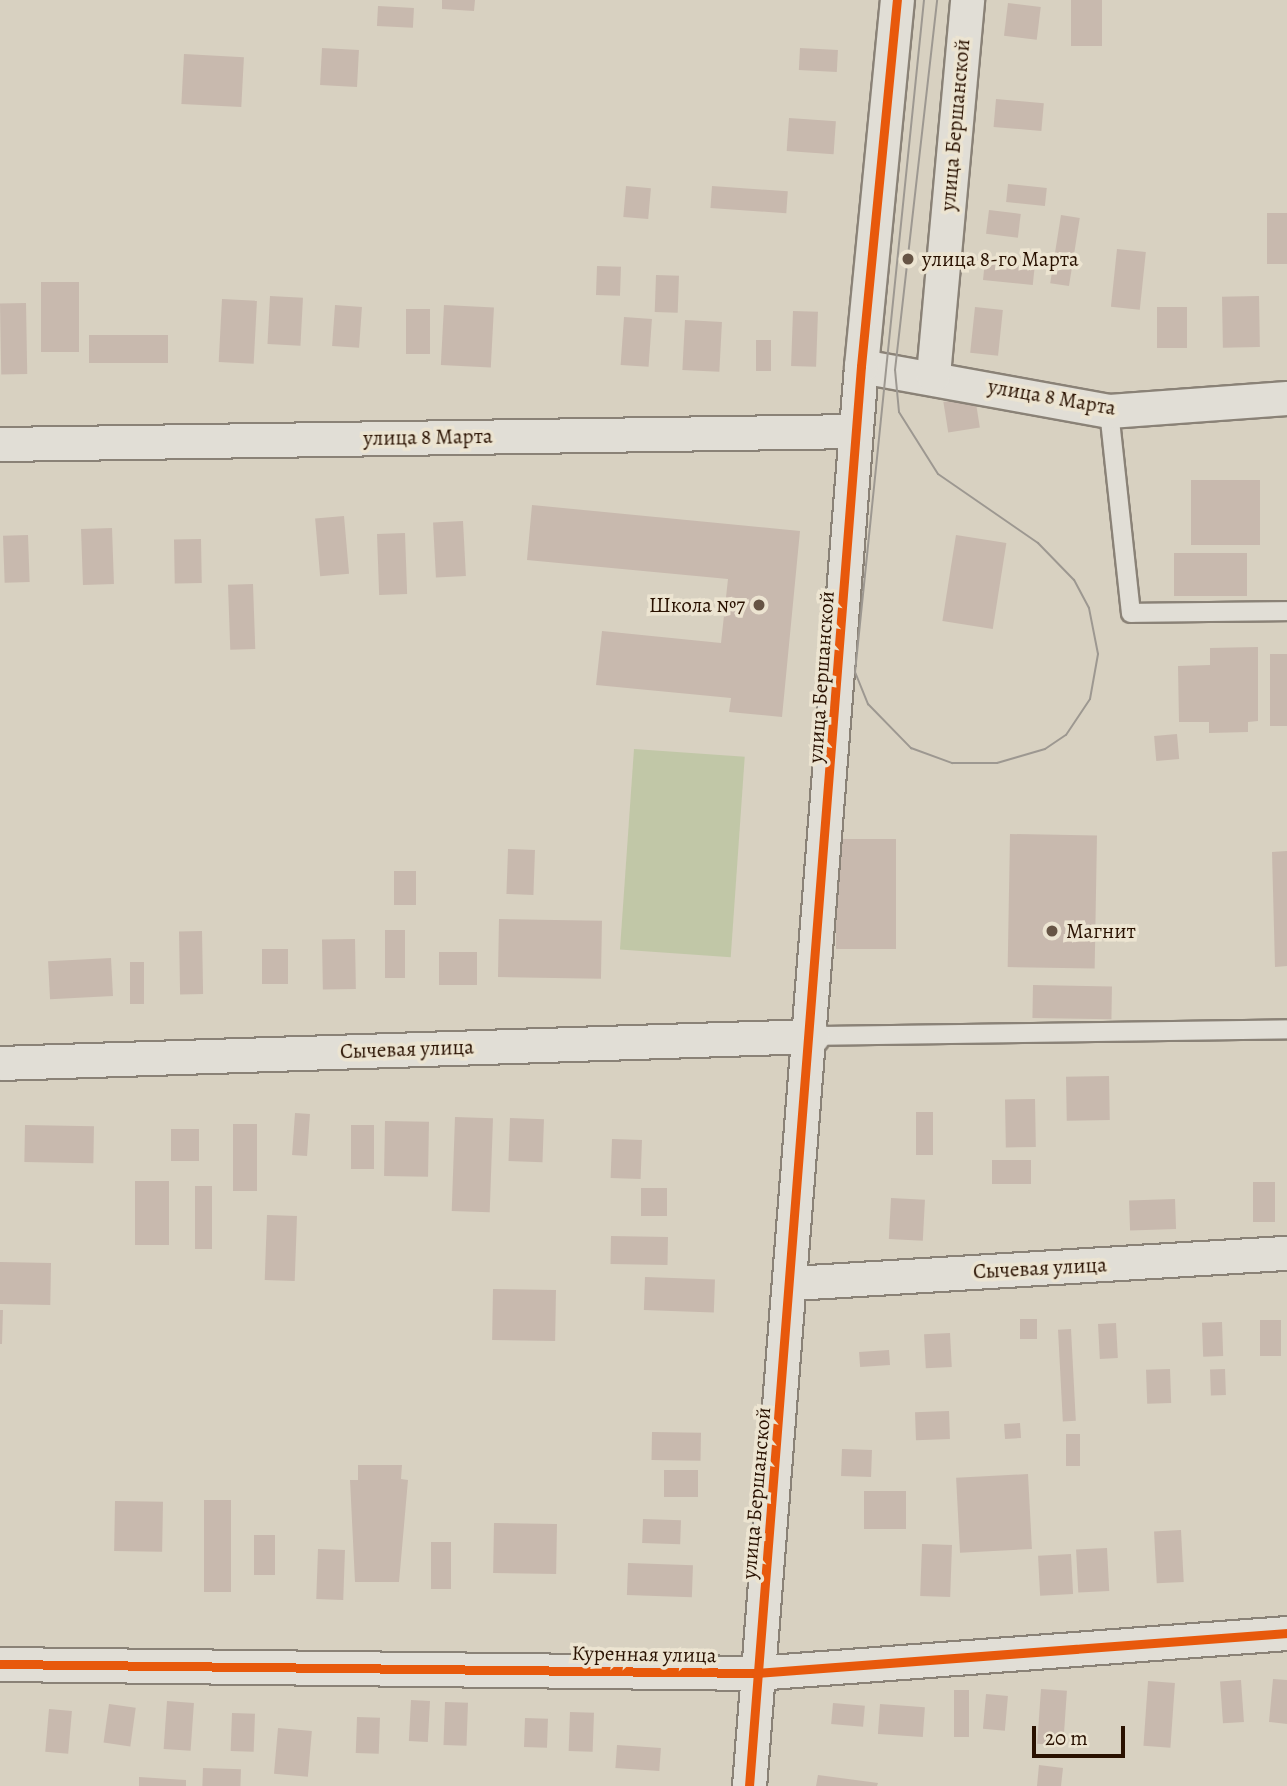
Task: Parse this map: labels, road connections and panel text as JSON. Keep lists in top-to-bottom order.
{
  "streets": {
    "street": [
      "улица Бершанской",
      "улица 8 Марта",
      "Сычевая улица",
      "Куренная улица"
    ]
  },
  "crossings": [
    ["улица Бершанской", "улица 8 Марта"],
    ["улица Бершанской", "Сычевая улица"],
    ["улица Бершанской", "Куренная улица"]
  ],
  "places": ["улица 8-го Марта", "Школа №7", "Магнит"],
  "scale_bar": "20 m"
}
